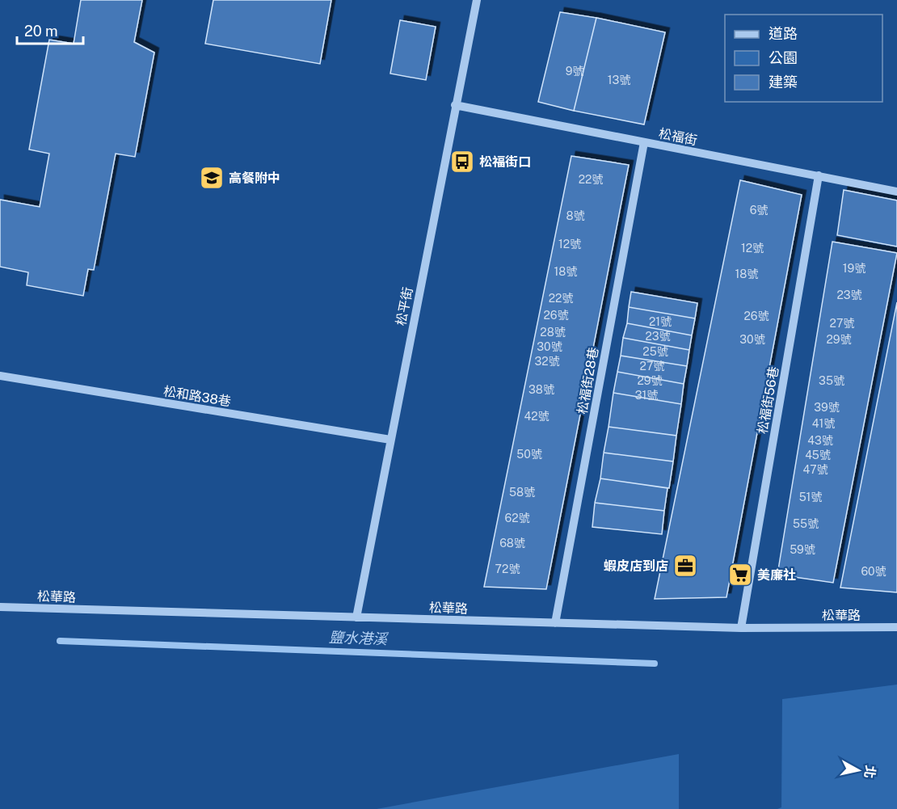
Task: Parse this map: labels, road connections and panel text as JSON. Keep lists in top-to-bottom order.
{
  "streets": {
    "street": [
      "松福街",
      "松平街",
      "松福街28巷",
      "松和路38巷",
      "松福街56巷",
      "松華路"
    ]
  },
  "crossings": [
    ["松福街", "松平街"],
    ["松福街", "松福街28巷"],
    ["松福街", "松福街56巷"],
    ["松平街", "松和路38巷"],
    ["松平街", "松華路"],
    ["松福街28巷", "松華路"],
    ["松福街56巷", "松華路"]
  ],
  "water": ["鹽水港溪"],
  "places": {
    "bus stop": ["松福街口"],
    "school or university": ["高餐附中"],
    "office": ["蝦皮店到店"],
    "supermarket": ["美廉社"]
  },
  "house_numbers": [
    "9號",
    "13號",
    "22號",
    "6號",
    "8號",
    "12號",
    "12號",
    "19號",
    "18號",
    "18號",
    "23號",
    "22號",
    "26號",
    "26號",
    "21號",
    "27號",
    "28號",
    "23號",
    "30號",
    "29號",
    "30號",
    "25號",
    "32號",
    "27號",
    "29號",
    "35號",
    "38號",
    "31號",
    "39號",
    "42號",
    "41號",
    "43號",
    "50號",
    "45號",
    "47號",
    "58號",
    "51號",
    "62號",
    "55號",
    "68號",
    "59號",
    "72號",
    "60號"
  ],
  "legend": ["道路", "公園", "建築"],
  "scale_bar": "20 m",
  "north": "right"
}
